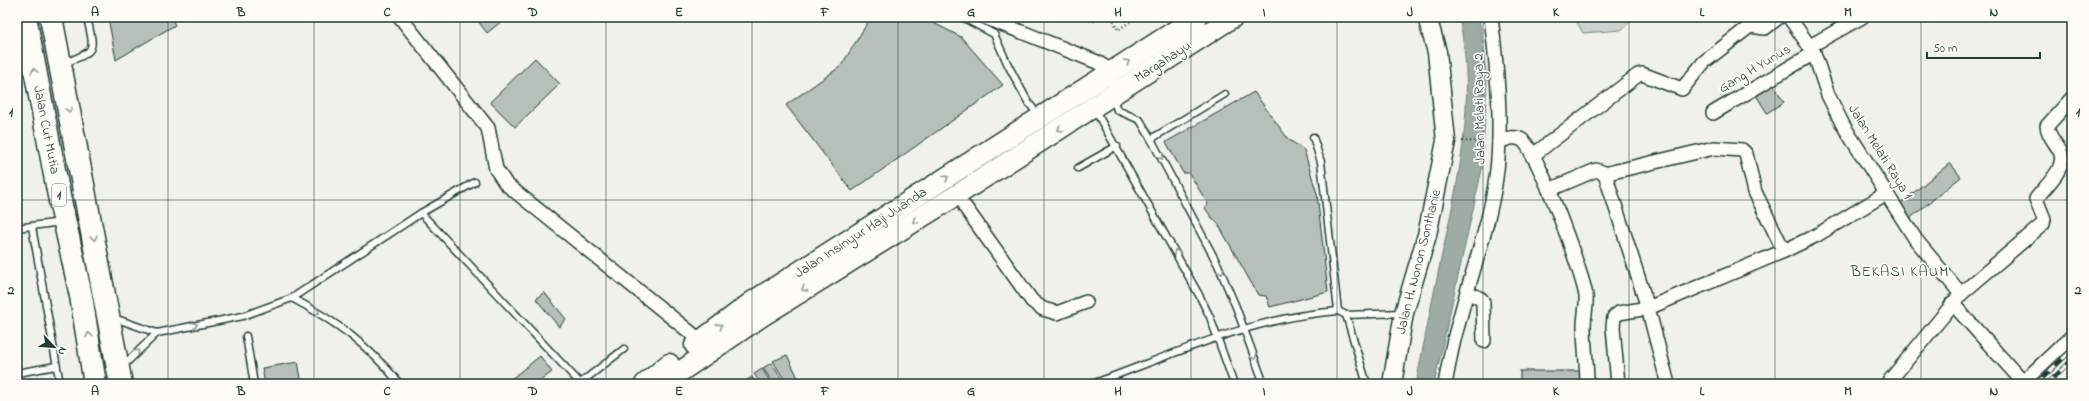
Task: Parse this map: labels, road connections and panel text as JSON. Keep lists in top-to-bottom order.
{
  "streets": {
    "highway": ["Jalan Cut Mutia", "1"],
    "main road": ["Margahayu", "Jalan Insinyur Haji Juanda"],
    "street": [
      "Gang H Yunus",
      "Jalan Melati Raya 2",
      "Jalan Melati Raya 1",
      "Jalan H. Nonon Sonthanie"
    ]
  },
  "crossings": [
    ["Margahayu", "Jalan Insinyur Haji Juanda"],
    ["Gang H Yunus", "Jalan Melati Raya 1"]
  ],
  "districts": ["BEKASI KAUM"],
  "scale_bar": "50 m",
  "north": "bottom right",
  "grid": {
    "columns": [
      "A",
      "B",
      "C",
      "D",
      "E",
      "F",
      "G",
      "H",
      "I",
      "J",
      "K",
      "L",
      "M",
      "N"
    ],
    "rows": ["1", "2"]
  }
}
